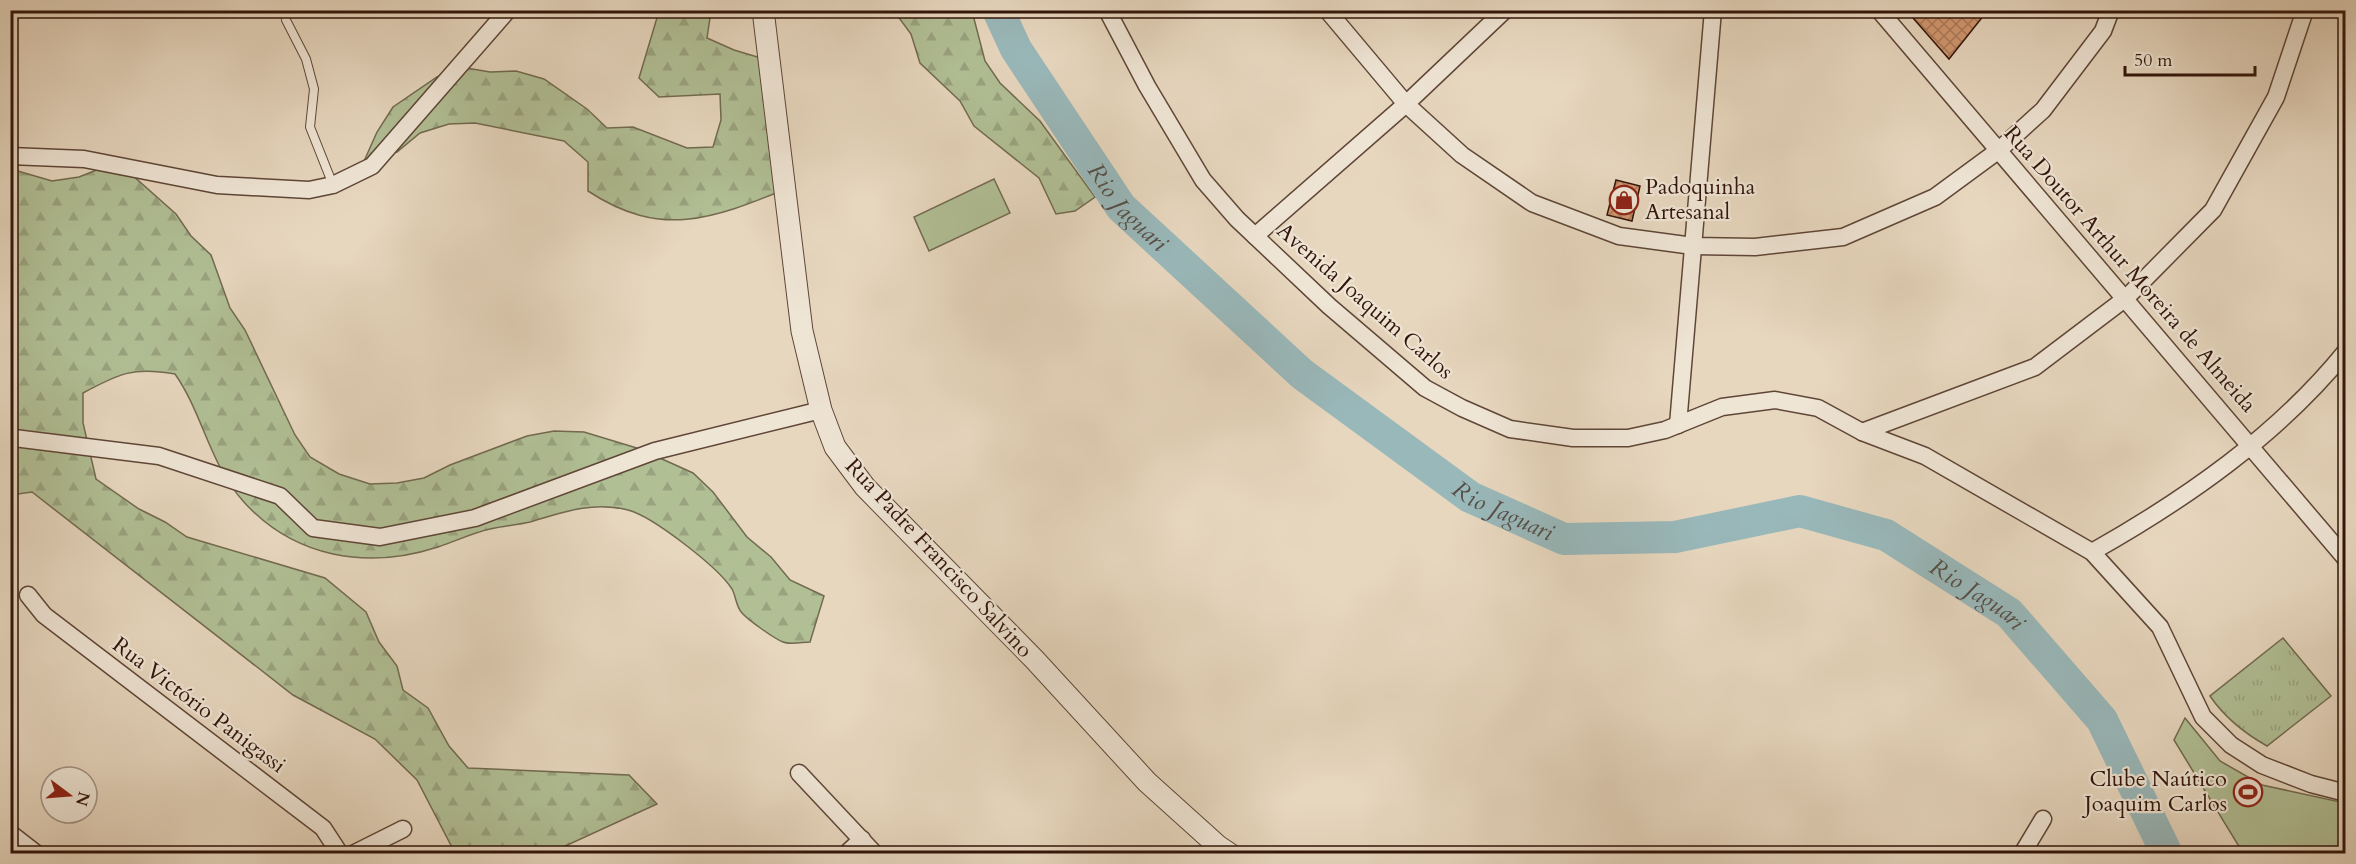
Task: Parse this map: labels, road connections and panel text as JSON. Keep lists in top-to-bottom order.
{
  "streets": {
    "street": [
      "Rua Doutor Arthur Moreira de Almeida",
      "Avenida Joaquim Carlos",
      "Rua Padre Francisco Salvino",
      "Rua Victório Panigassi"
    ]
  },
  "water": ["Rio Jaguari"],
  "places": {
    "shop": ["Padoquinha Artesanal"],
    "sports": ["Clube Naútico Joaquim Carlos"]
  },
  "scale_bar": "50 m",
  "north": "right"
}
